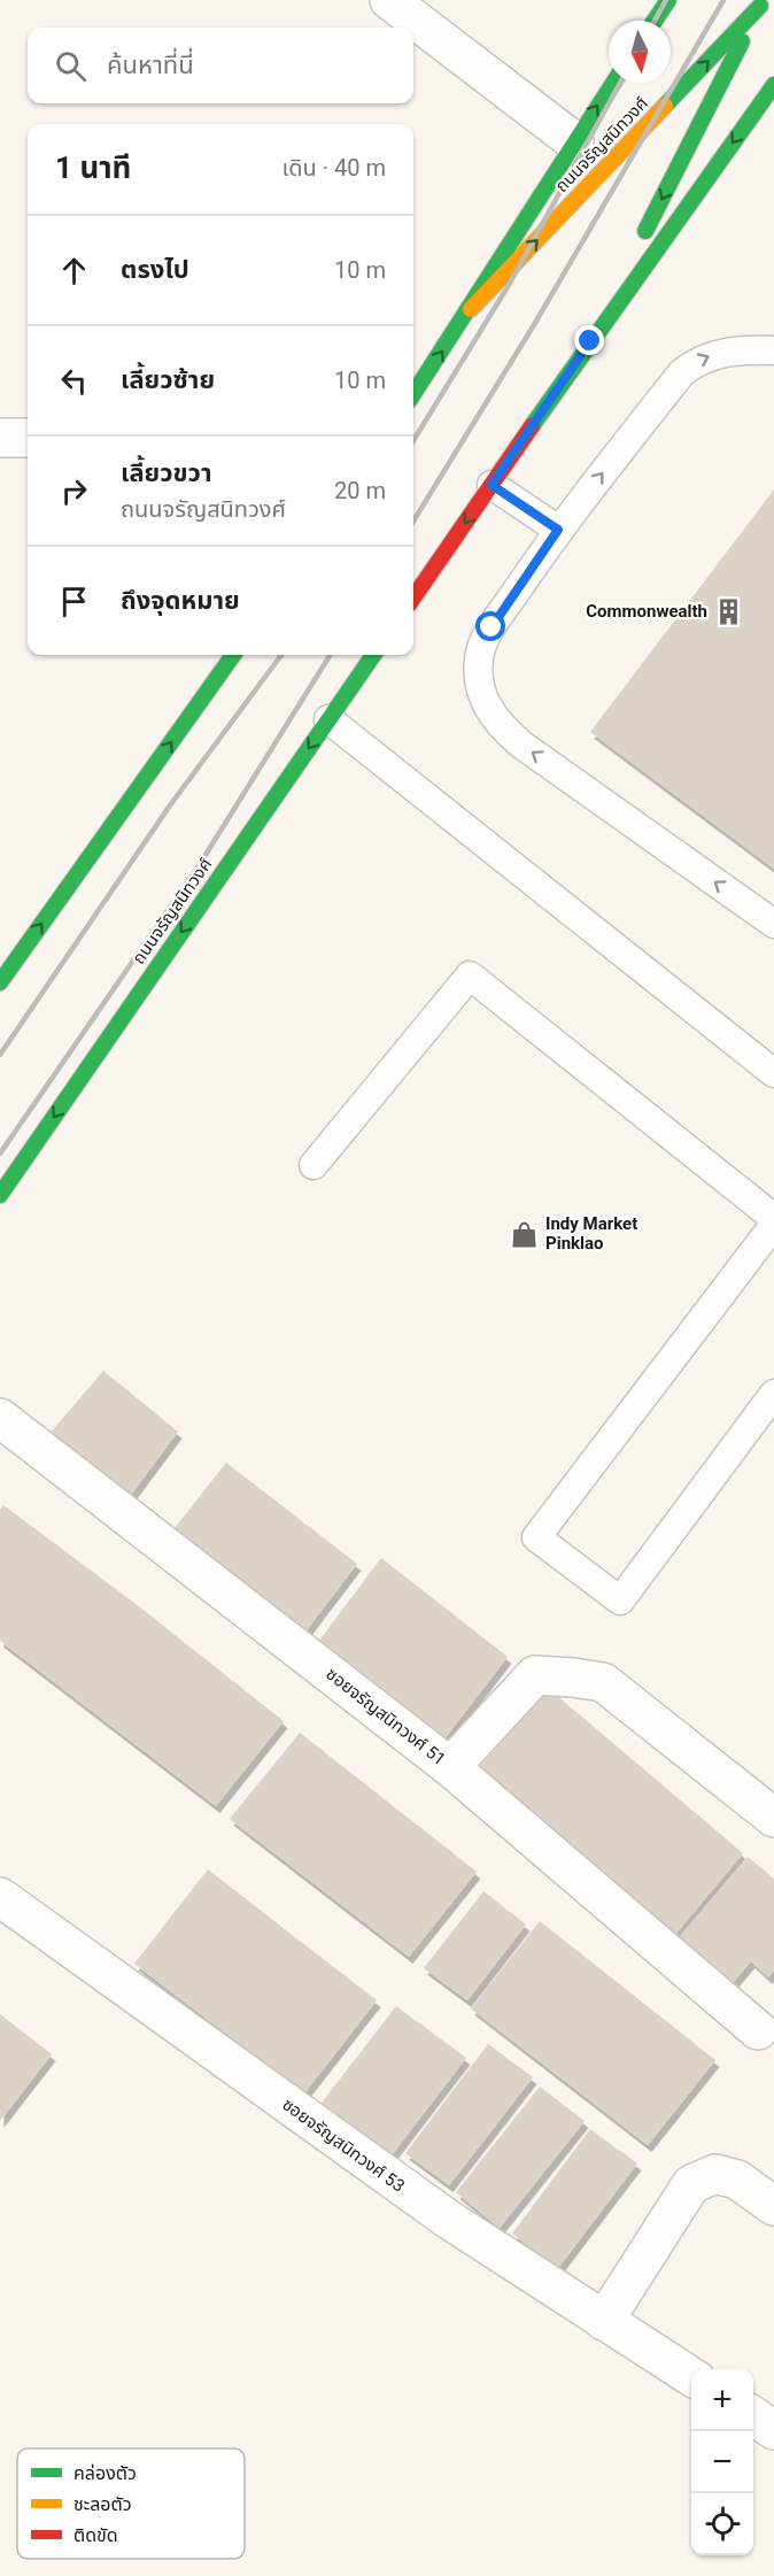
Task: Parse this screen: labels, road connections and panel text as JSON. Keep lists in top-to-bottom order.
{
  "streets": {
    "main road": ["ถนนจรัญสนิทวงศ์"],
    "street": ["ซอยจรัญสนิทวงศ์ 51", "ซอยจรัญสนิทวงศ์ 53"]
  },
  "places": {
    "building": ["Commonwealth"],
    "shop": ["Indy Market Pinklao"]
  },
  "legend": ["คล่องตัว", "ชะลอตัว", "ติดขัด"],
  "north": "bottom",
  "page": {
    "search": "ค้นหาที่นี่",
    "heading": ["1 นาที", "เดิน · 40 m"],
    "list": [
      ["ตรงไป", "10 m"],
      ["เลี้ยวซ้าย", "10 m"],
      ["เลี้ยวขวา", "ถนนจรัญสนิทวงศ์", "20 m"],
      "ถึงจุดหมาย"
    ],
    "map_buttons": ["+", "−"]
  }
}
